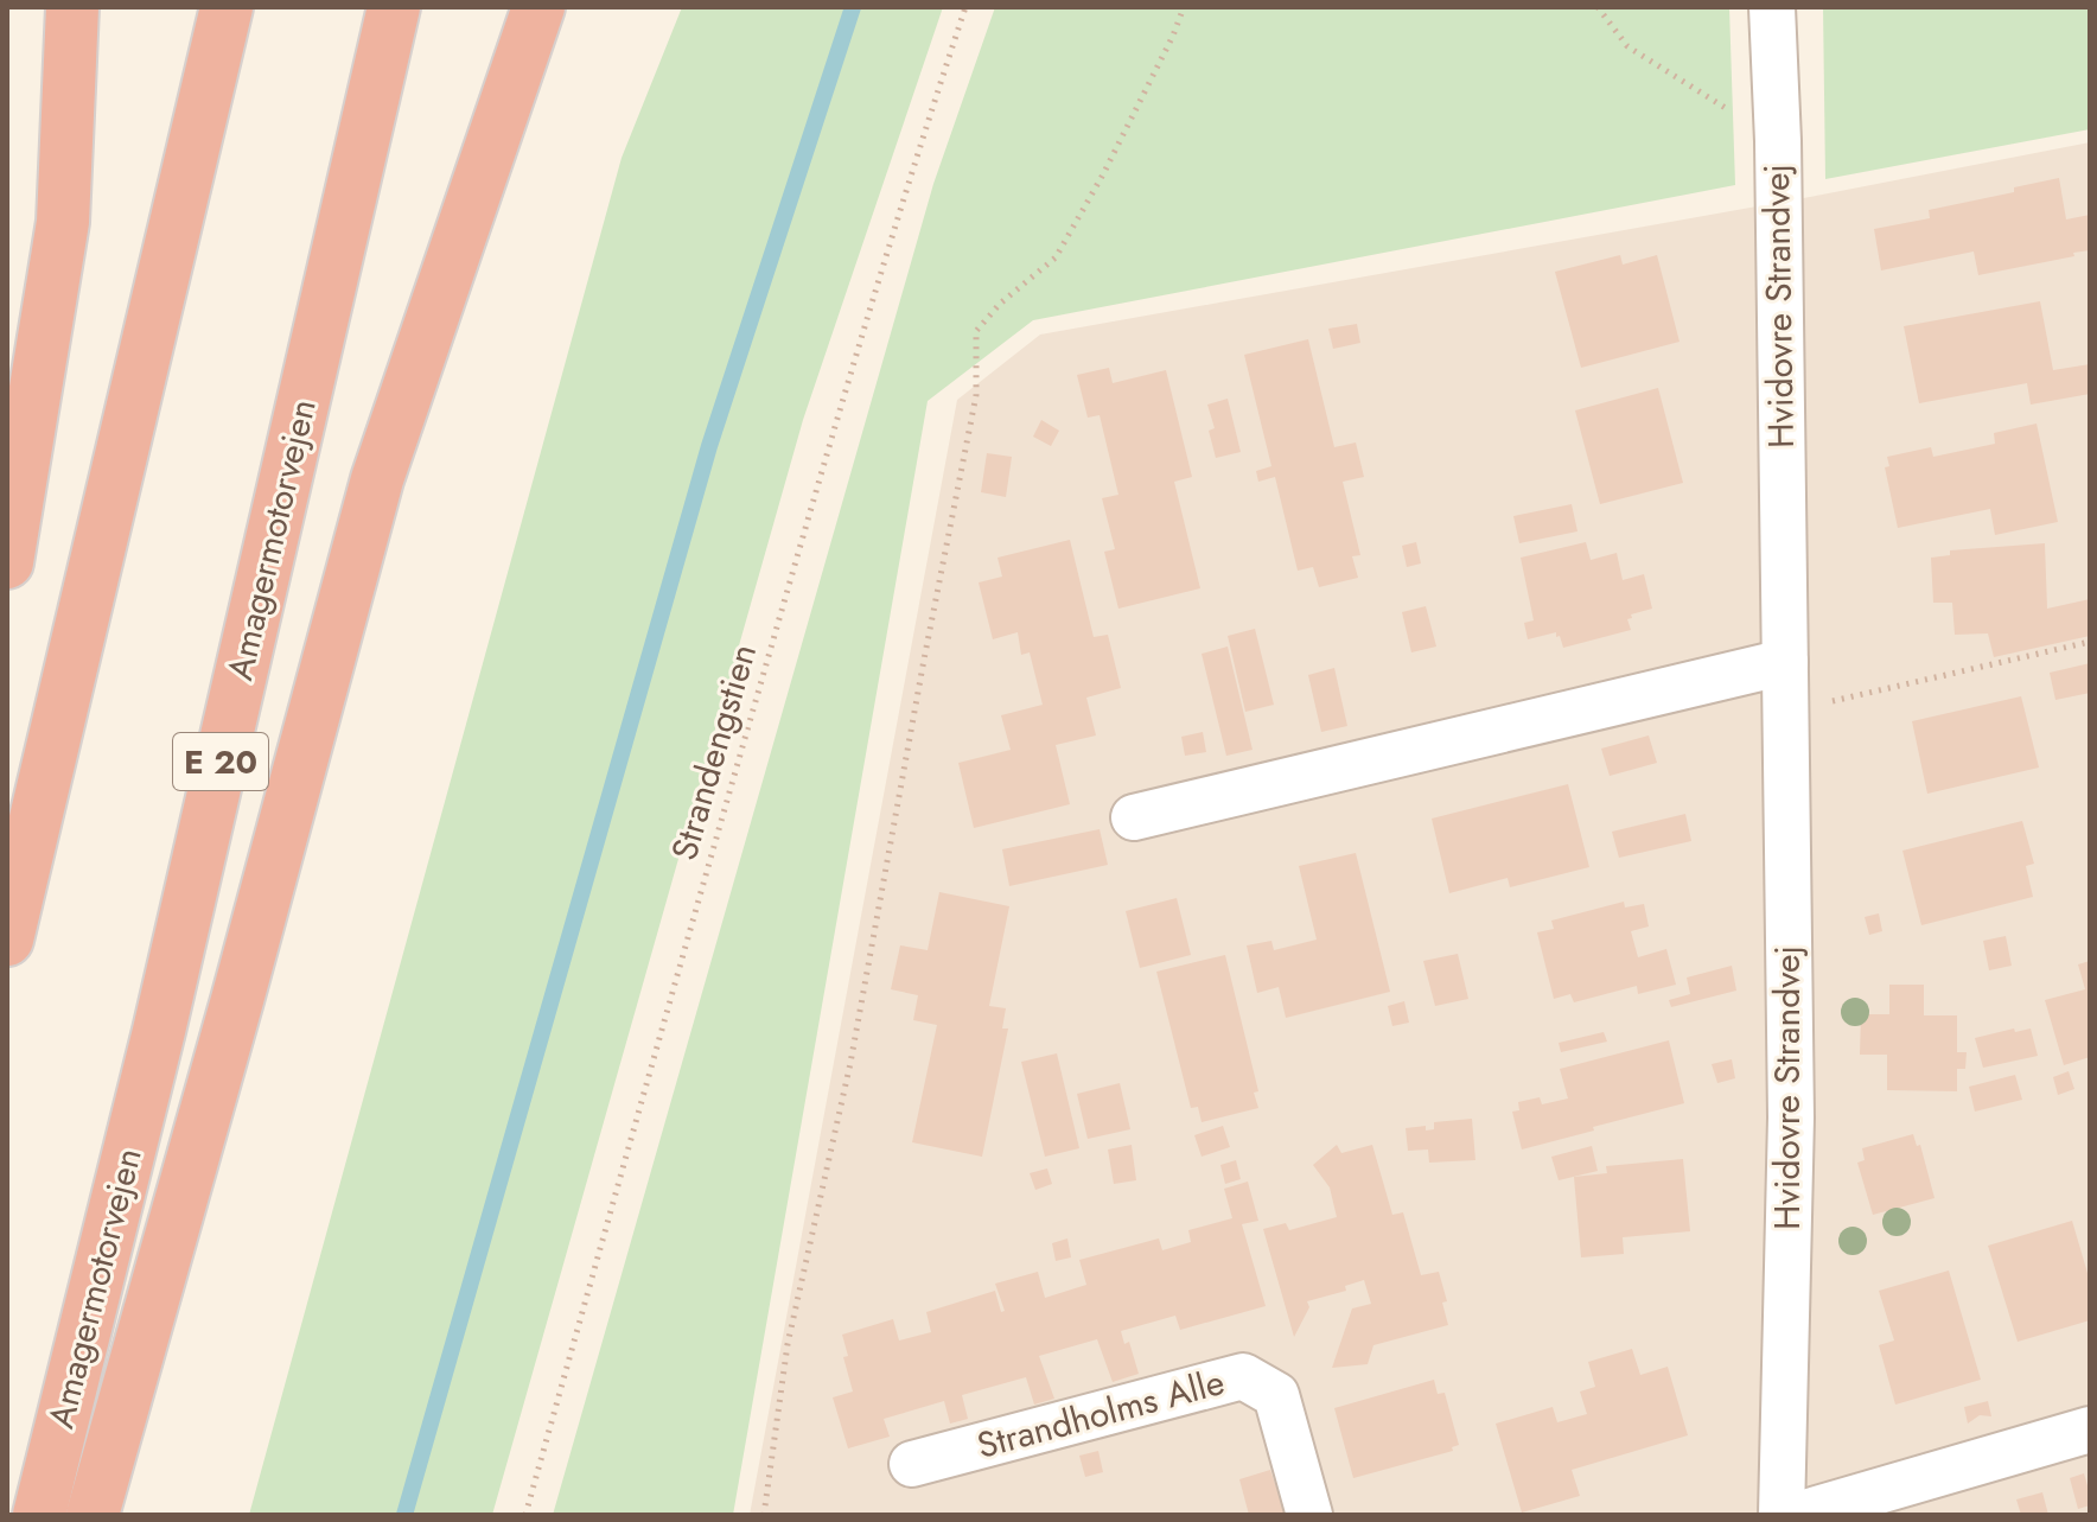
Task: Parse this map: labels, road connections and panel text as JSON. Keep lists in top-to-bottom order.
{
  "streets": {
    "highway": ["Amagermotorvejen", "E 20"],
    "street": ["Hvidovre Strandvej", "Strandholms Alle"],
    "path": ["Strandengstien"]
  }
}
